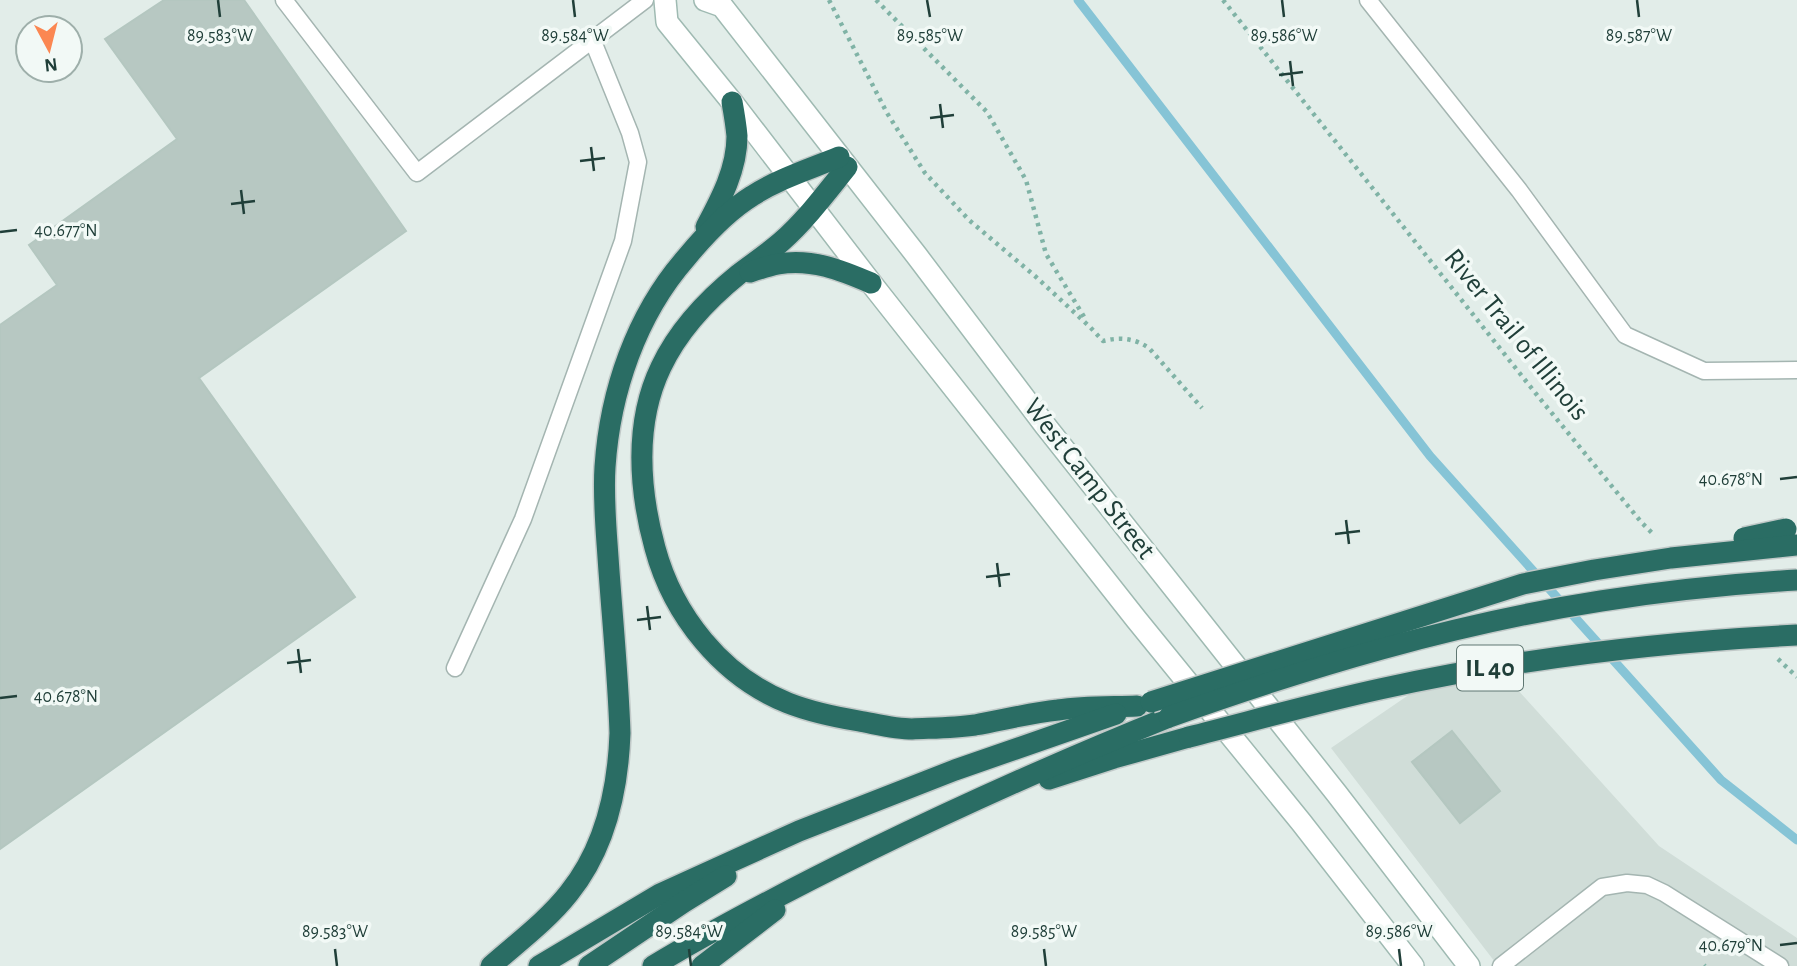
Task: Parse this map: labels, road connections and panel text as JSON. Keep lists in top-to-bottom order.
{
  "streets": {
    "highway": ["IL 40"],
    "main road": ["West Camp Street"],
    "path": ["River Trail of Illinois"]
  },
  "north": "bottom",
  "coordinates": [
    "89.583°W",
    "89.584°W",
    "89.585°W",
    "89.586°W",
    "89.587°W",
    "40.677°N",
    "40.678°N",
    "40.679°N"
  ]
}
